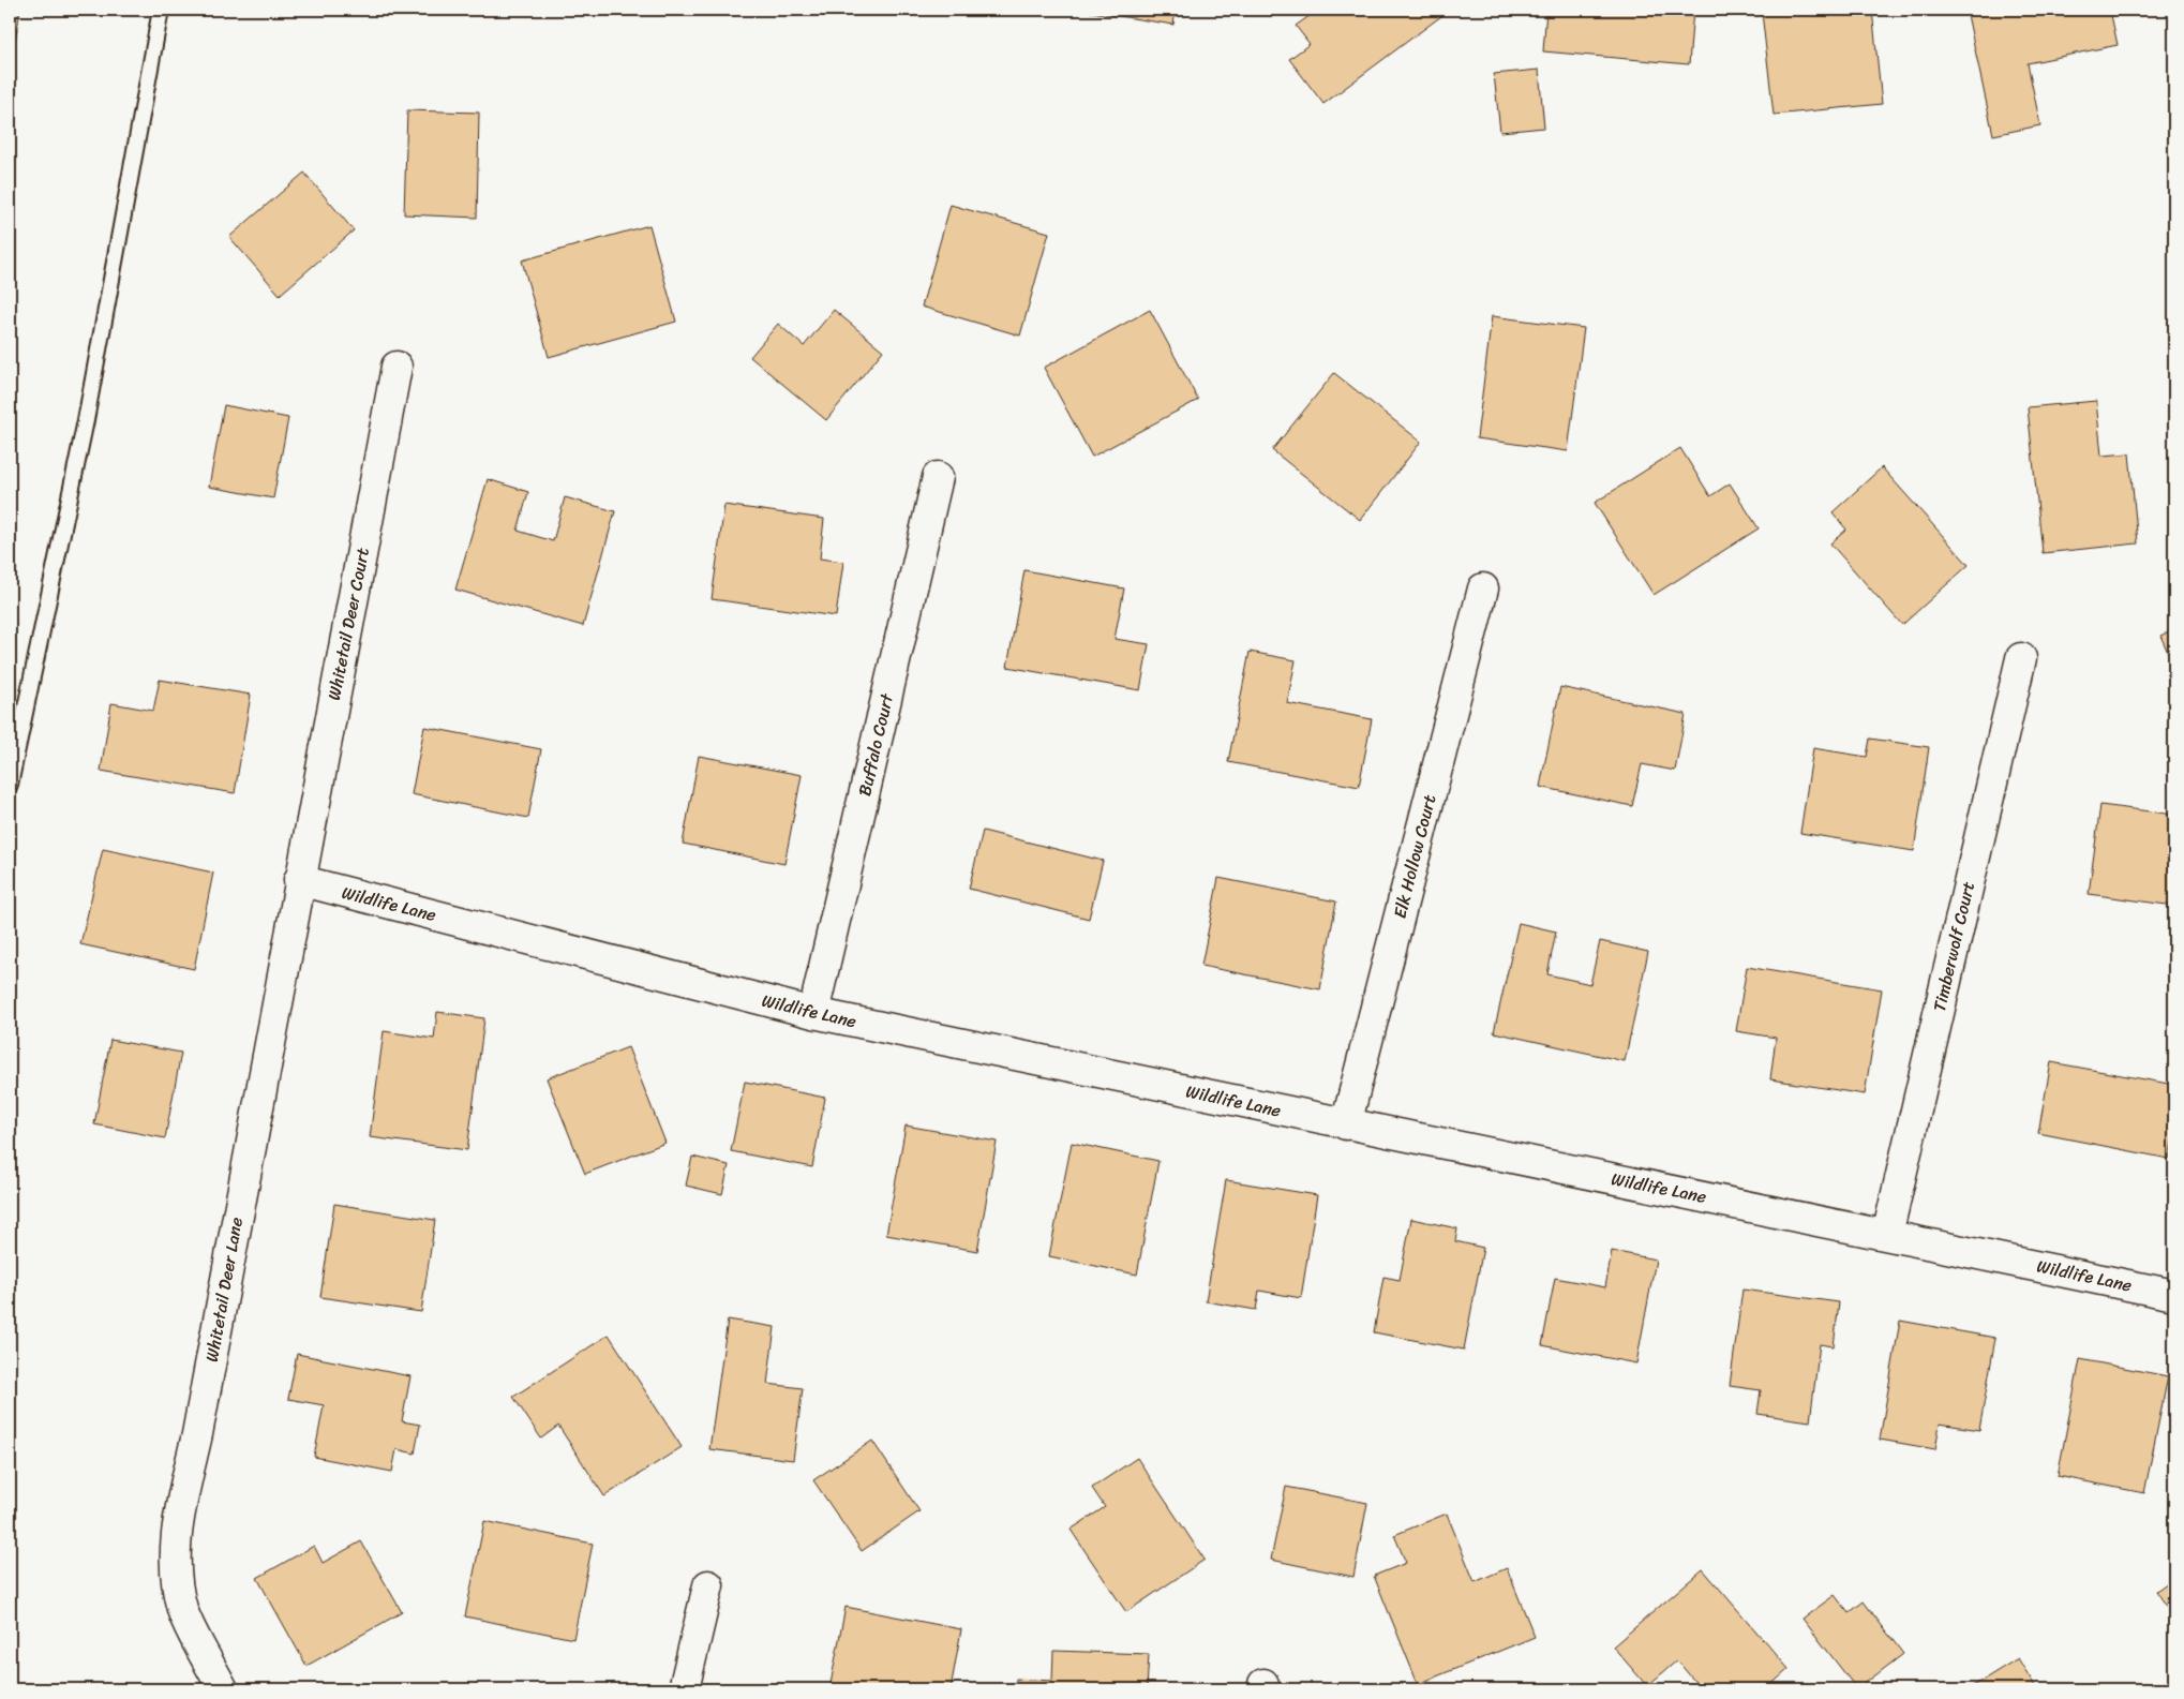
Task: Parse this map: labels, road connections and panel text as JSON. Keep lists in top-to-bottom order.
{
  "streets": {
    "street": [
      "Whitetail Deer Court",
      "Buffalo Court",
      "Elk Hollow Court",
      "Wildlife Lane",
      "Timberwolf Court",
      "Whitetail Deer Lane"
    ]
  },
  "crossings": [
    ["Whitetail Deer Court", "Wildlife Lane"],
    ["Whitetail Deer Court", "Whitetail Deer Lane"],
    ["Buffalo Court", "Wildlife Lane"],
    ["Elk Hollow Court", "Wildlife Lane"],
    ["Wildlife Lane", "Timberwolf Court"],
    ["Wildlife Lane", "Whitetail Deer Lane"]
  ]
}
